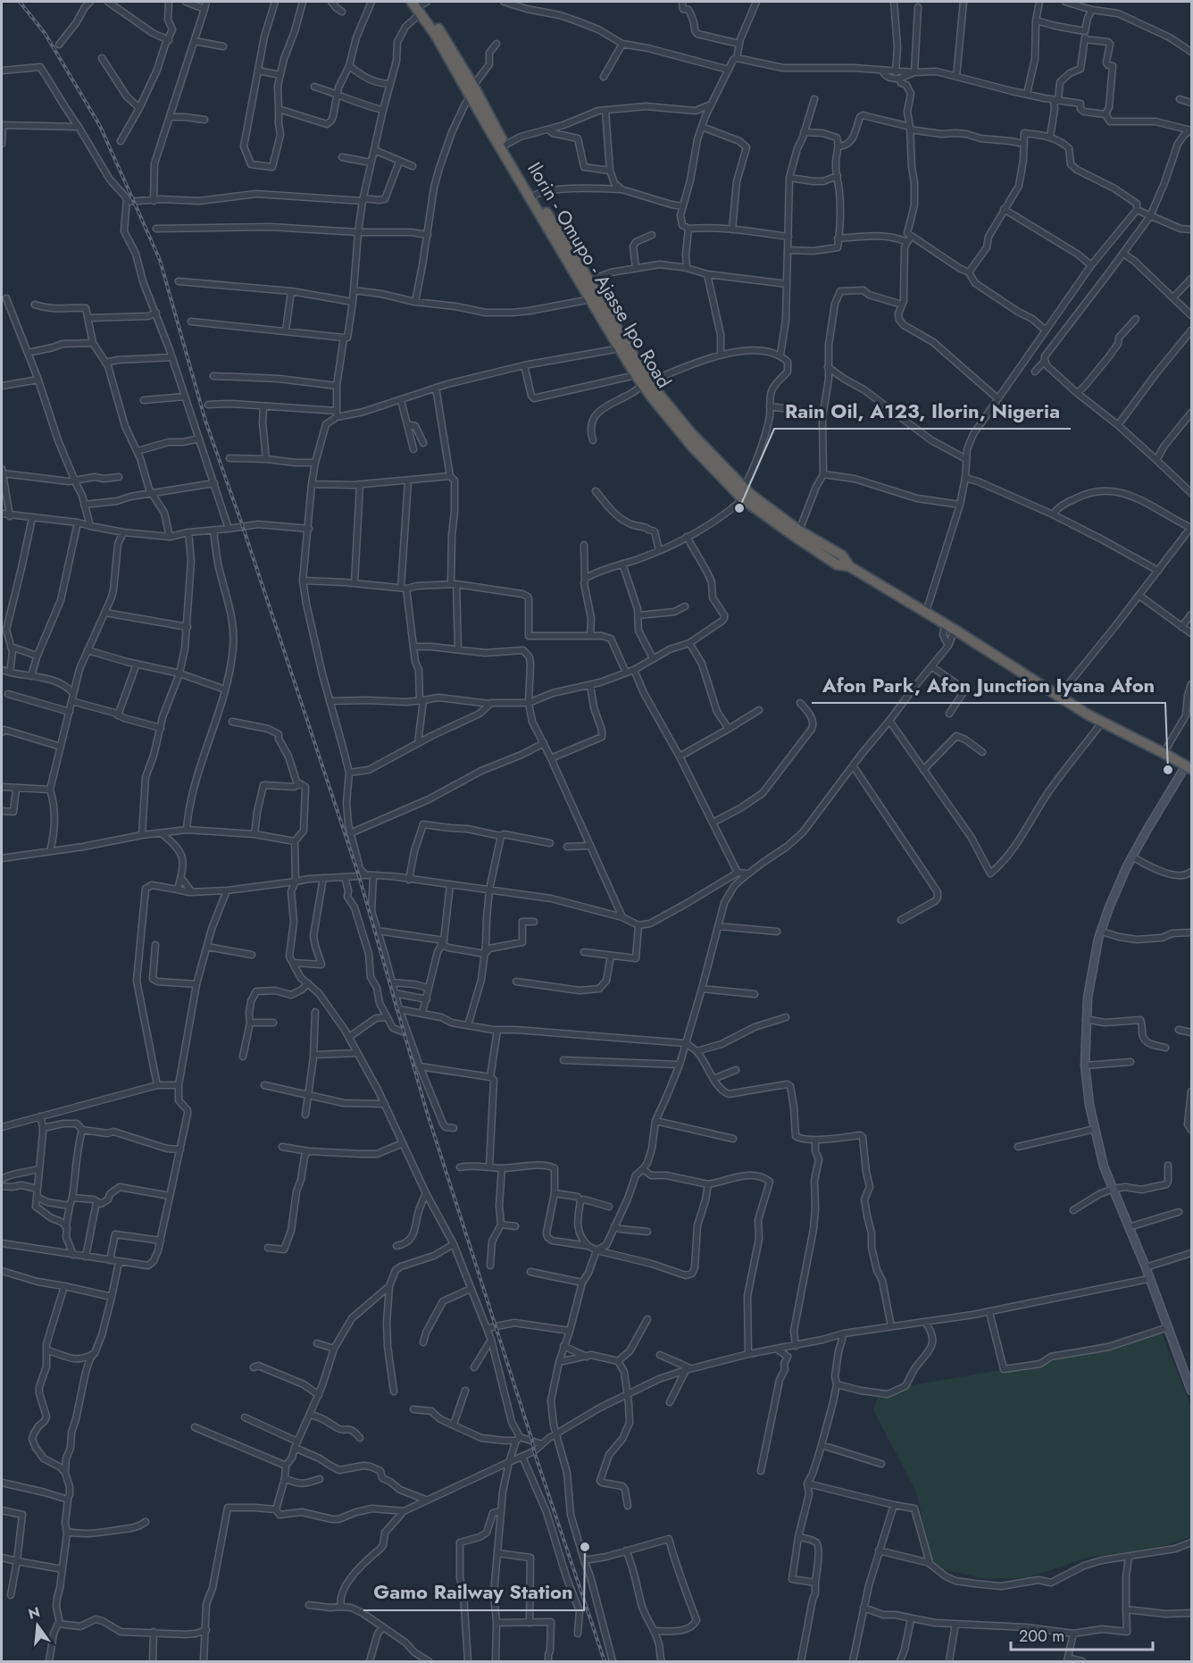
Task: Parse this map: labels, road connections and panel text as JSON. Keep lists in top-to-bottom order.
{
  "streets": {
    "highway": ["Ilorin - Omupo - Ajasse Ipo Road"]
  },
  "places": ["Rain Oil, A123, Ilorin, Nigeria", "Afon Park, Afon Junction Iyana Afon", "Gamo Railway Station"],
  "scale_bar": "200 m",
  "north": "top"
}
